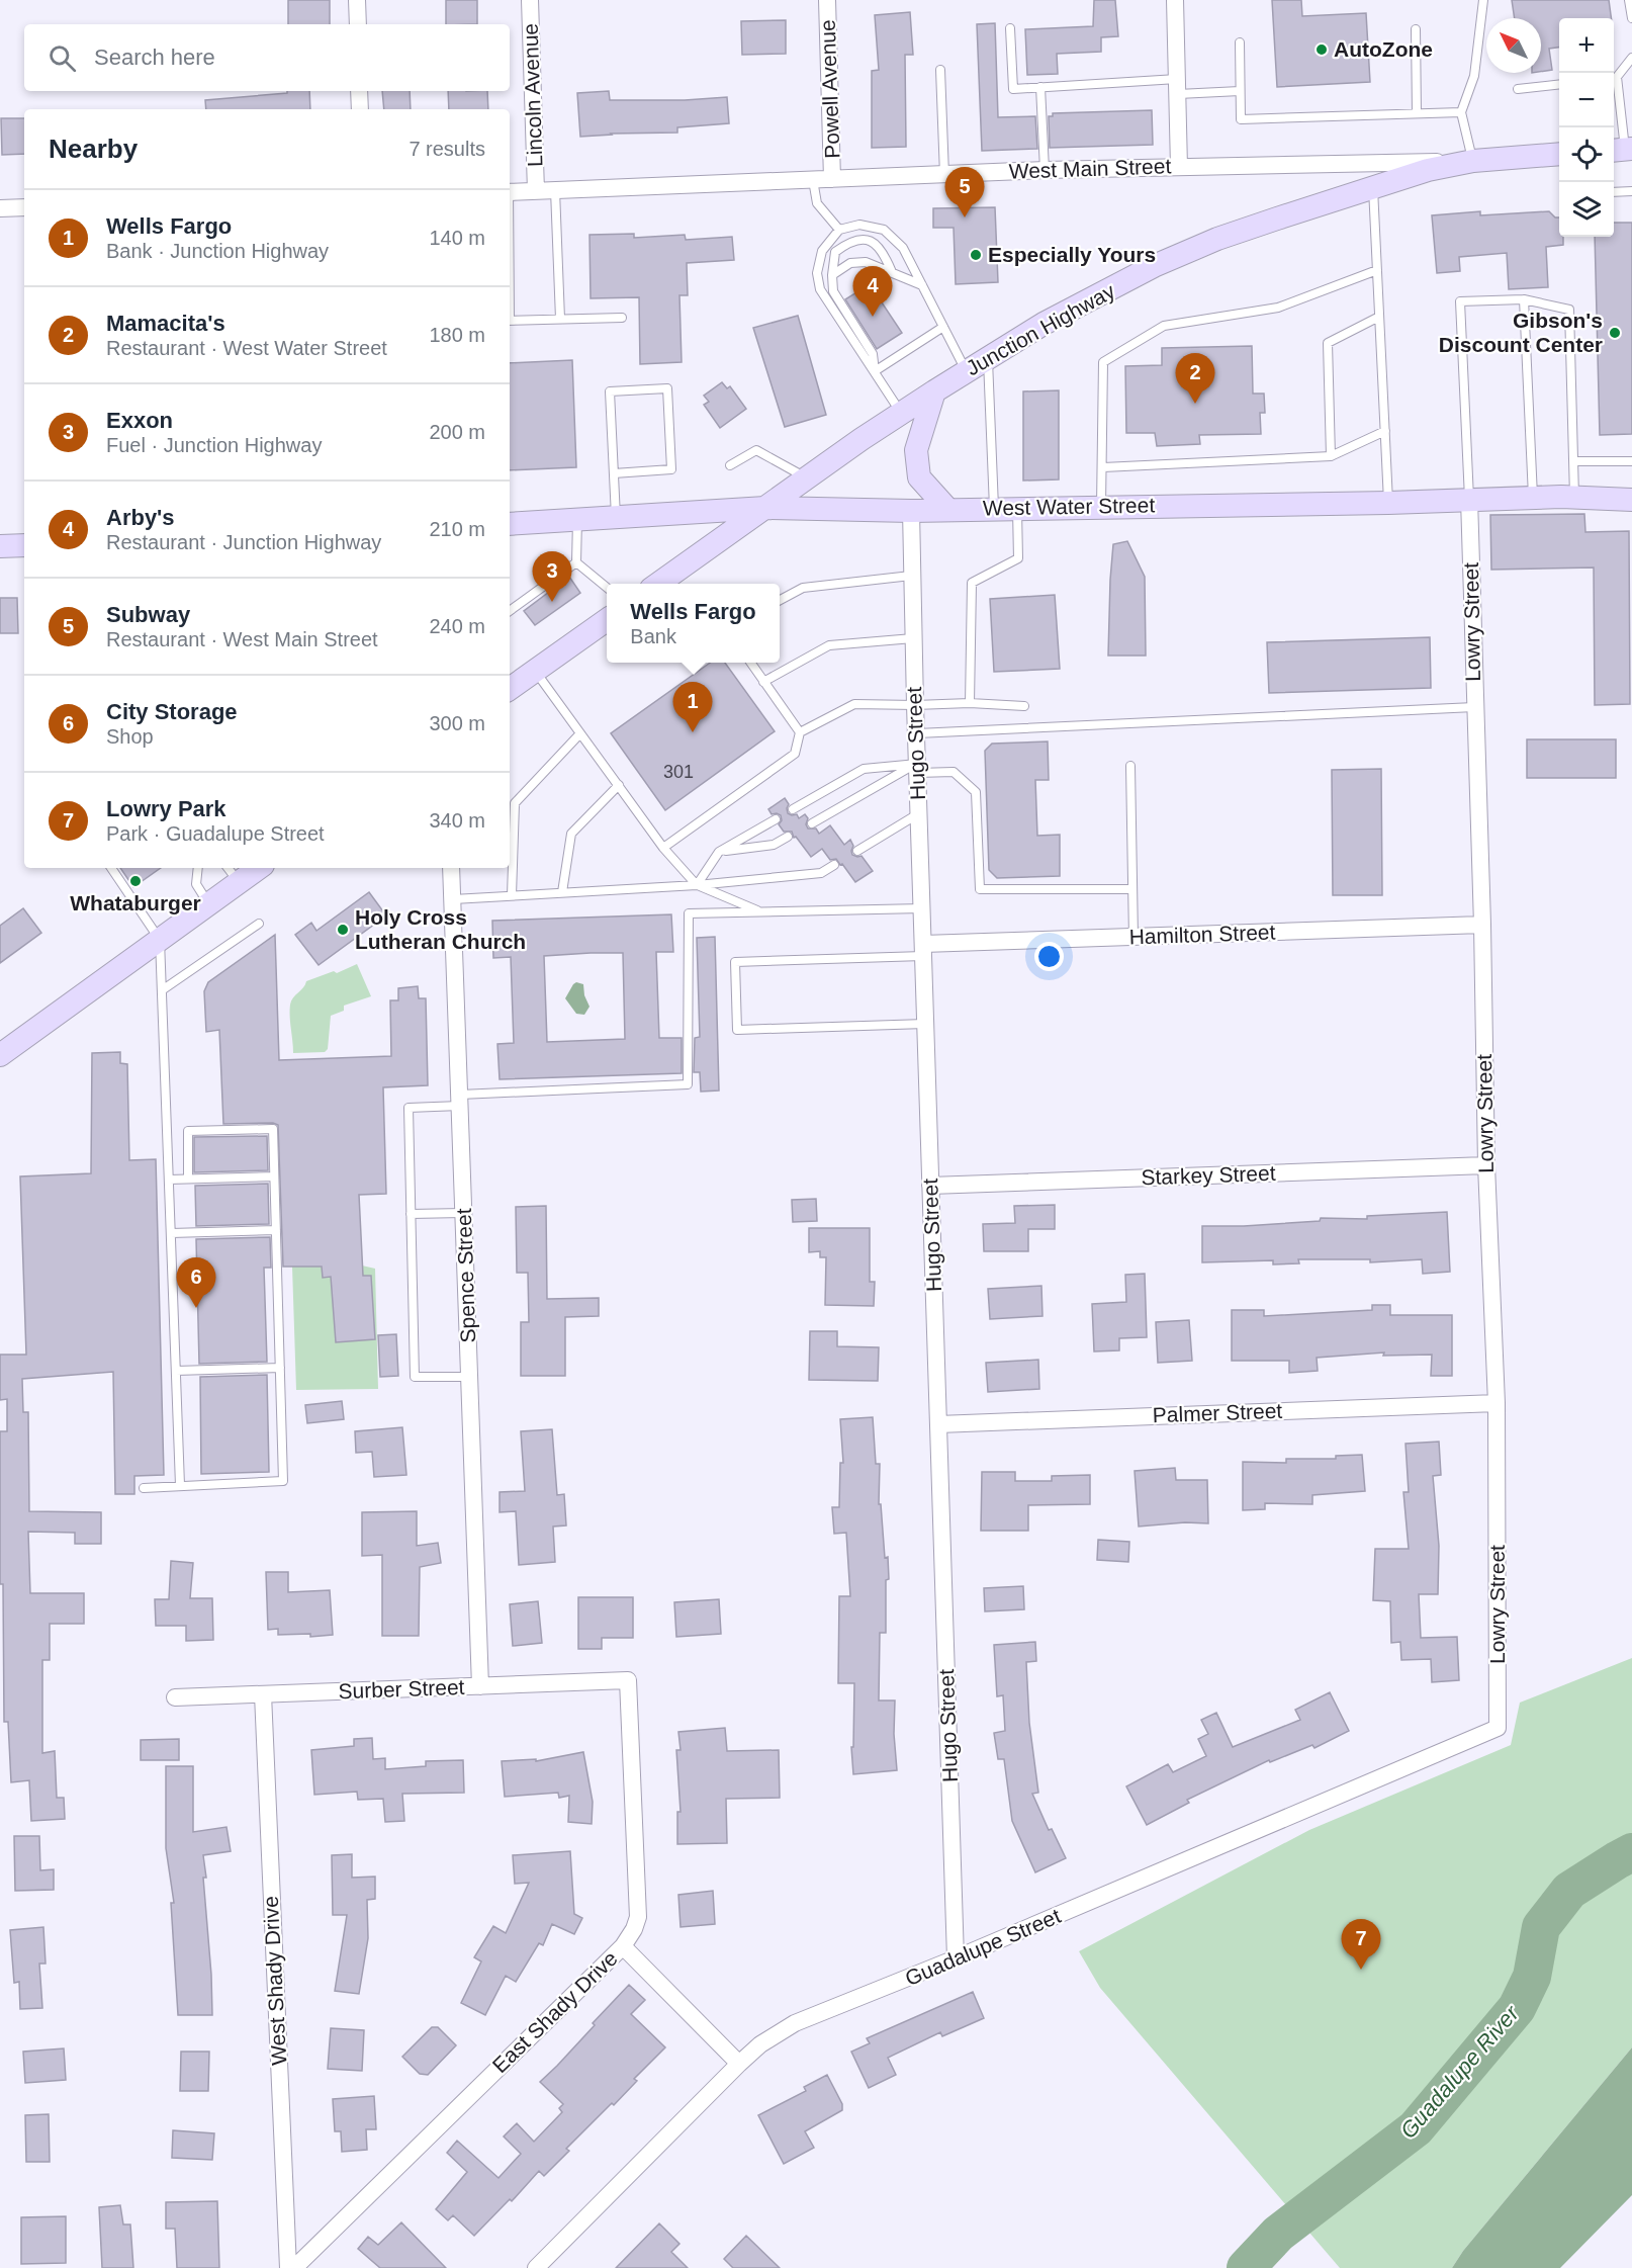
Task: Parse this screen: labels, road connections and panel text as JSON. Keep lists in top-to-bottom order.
{
  "streets": {
    "main road": ["West Main Street", "Junction Highway", "West Water Street"],
    "street": [
      "Powell Avenue",
      "Lincoln Avenue",
      "Lowry Street",
      "Hugo Street",
      "Hamilton Street",
      "Starkey Street",
      "Spence Street",
      "Palmer Street",
      "Surber Street",
      "Guadalupe Street",
      "West Shady Drive",
      "East Shady Drive"
    ]
  },
  "crossings": [
    ["Powell Avenue", "West Main Street"],
    ["Lincoln Avenue", "West Main Street"],
    ["West Main Street", "Junction Highway"],
    ["Junction Highway", "West Water Street"],
    ["West Water Street", "Lowry Street"],
    ["West Water Street", "Hugo Street"],
    ["Lowry Street", "Hamilton Street"],
    ["Lowry Street", "Starkey Street"],
    ["Lowry Street", "Palmer Street"],
    ["Lowry Street", "Guadalupe Street"],
    ["Hugo Street", "Hamilton Street"],
    ["Hugo Street", "Starkey Street"],
    ["Hugo Street", "Palmer Street"],
    ["Hugo Street", "Guadalupe Street"],
    ["Spence Street", "Surber Street"],
    ["Surber Street", "West Shady Drive"],
    ["Surber Street", "East Shady Drive"]
  ],
  "water": ["Guadalupe River"],
  "places": [
    "AutoZone",
    "Especially Yours",
    "Gibson's Discount Center",
    "Whataburger",
    "Holy Cross Lutheran Church"
  ],
  "house_numbers": ["301"],
  "north": "top left",
  "page": {
    "map_buttons": ["+", "−"],
    "search": "Search here",
    "heading": ["Nearby", "7 results"],
    "pins": [
      "5",
      "4",
      "2",
      "3",
      "1",
      "6",
      "7"
    ],
    "list": [
      {
        "mark": "1",
        "name": "Wells Fargo",
        "note": "Bank · Junction Highway",
        "value": "140 m"
      },
      {
        "mark": "2",
        "name": "Mamacita's",
        "note": "Restaurant · West Water Street",
        "value": "180 m"
      },
      {
        "mark": "3",
        "name": "Exxon",
        "note": "Fuel · Junction Highway",
        "value": "200 m"
      },
      {
        "mark": "4",
        "name": "Arby's",
        "note": "Restaurant · Junction Highway",
        "value": "210 m"
      },
      {
        "mark": "5",
        "name": "Subway",
        "note": "Restaurant · West Main Street",
        "value": "240 m"
      },
      {
        "mark": "6",
        "name": "City Storage",
        "note": "Shop",
        "value": "300 m"
      },
      {
        "mark": "7",
        "name": "Lowry Park",
        "note": "Park · Guadalupe Street",
        "value": "340 m"
      }
    ],
    "popup": ["Wells Fargo", "Bank"]
  }
}
